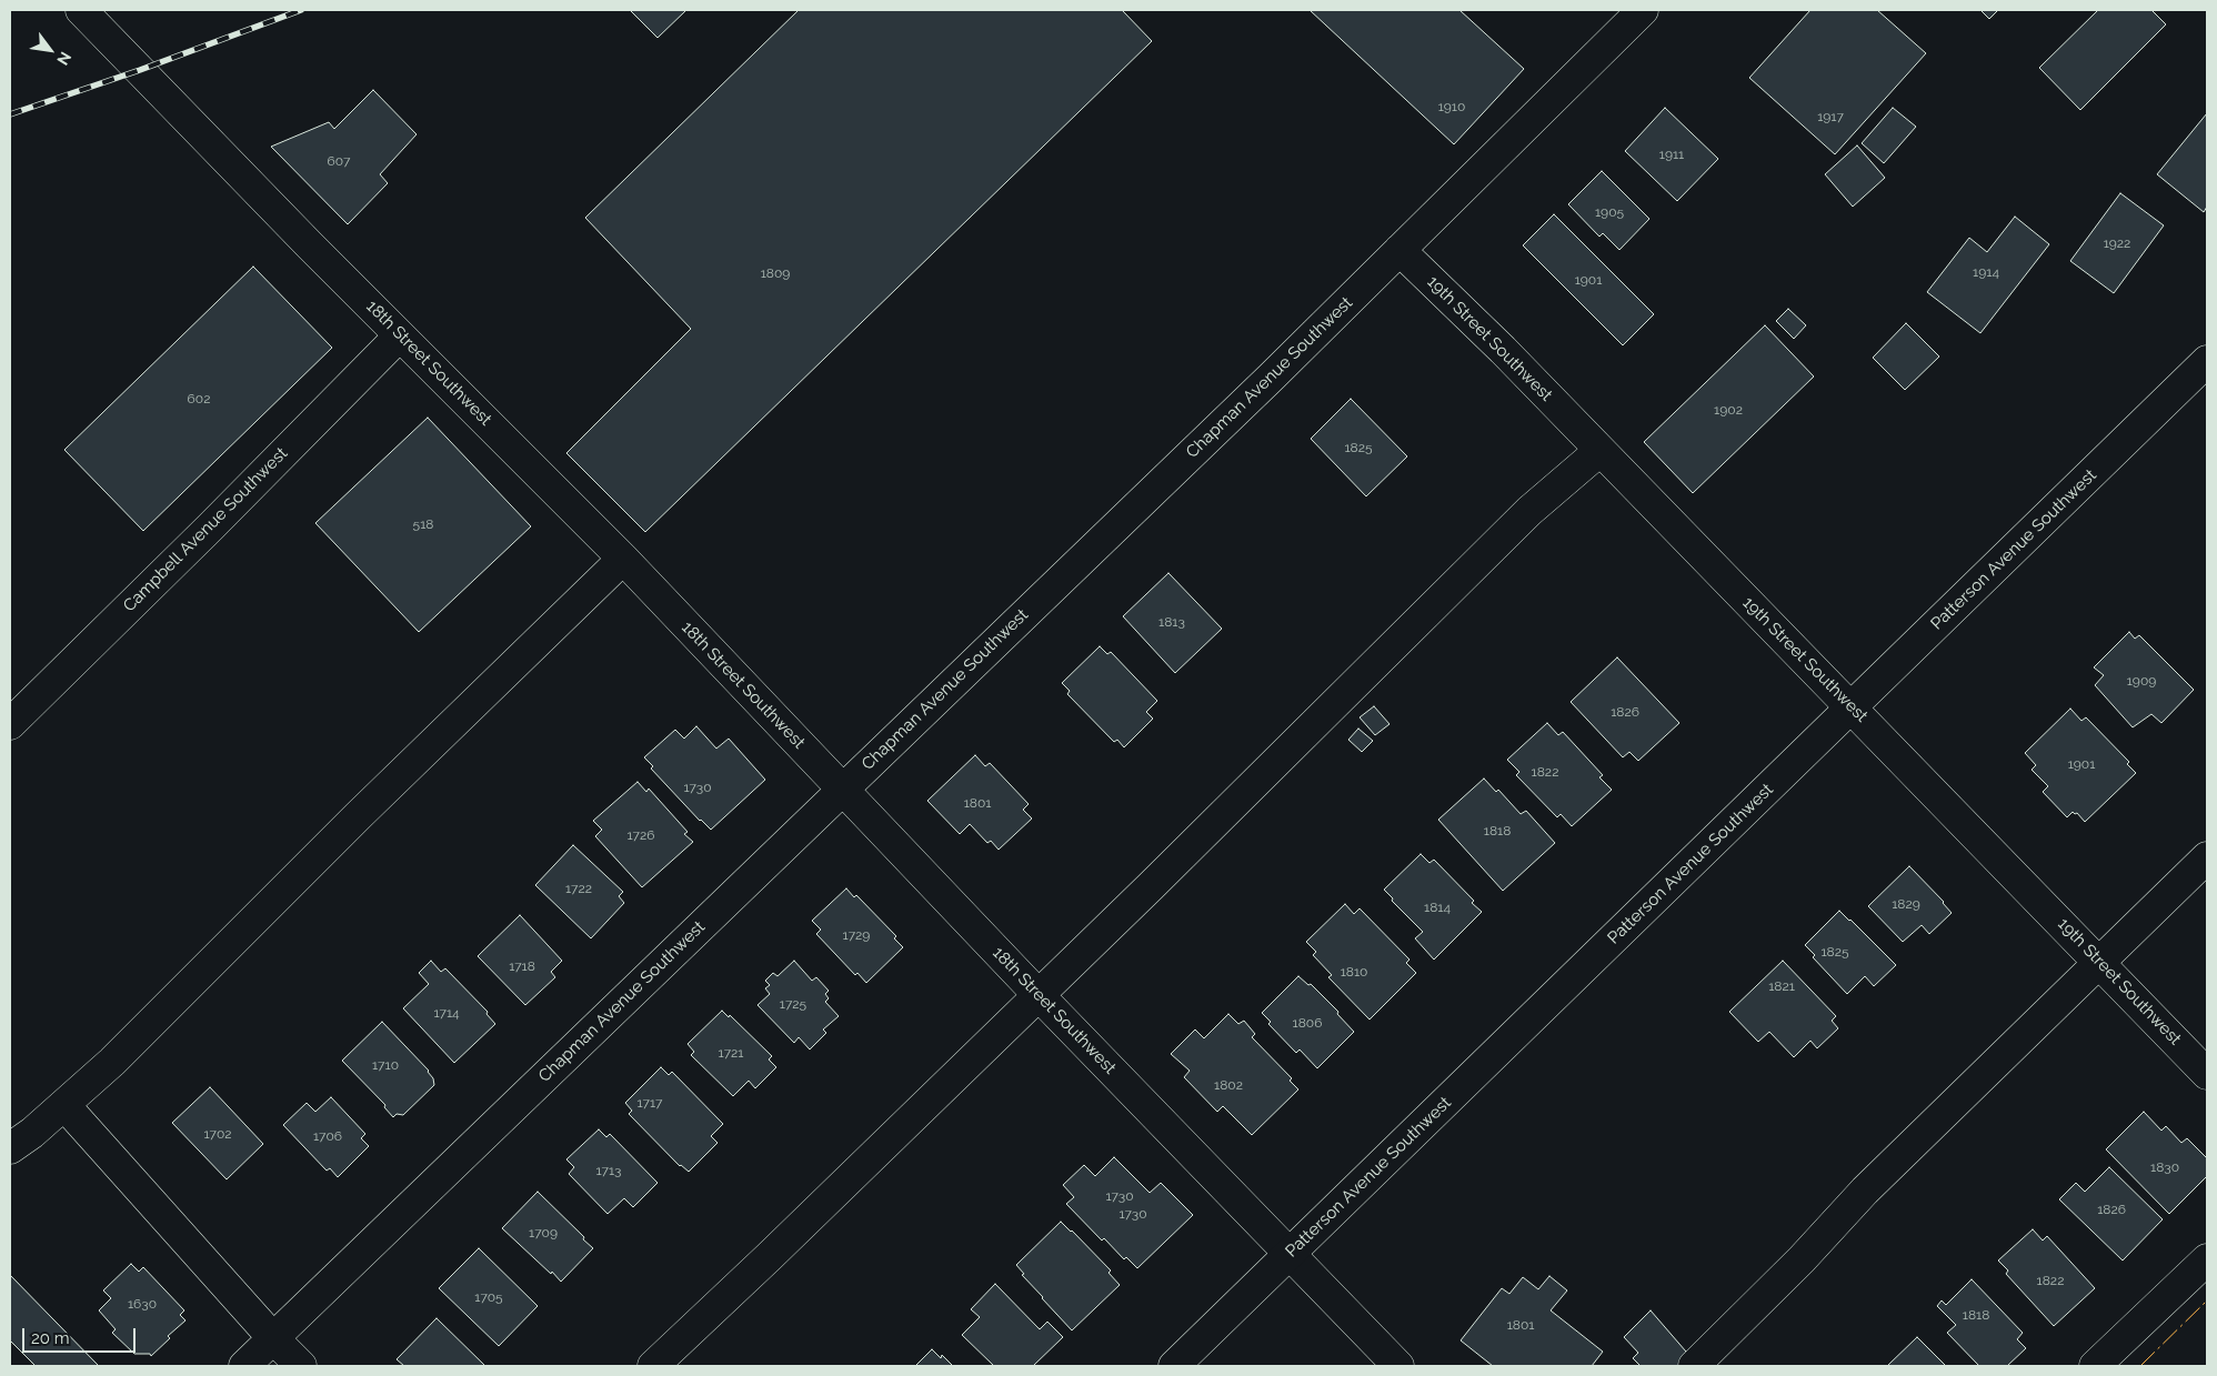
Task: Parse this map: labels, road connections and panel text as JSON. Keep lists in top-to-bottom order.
{
  "streets": {
    "street": [
      "19th Street Southwest",
      "18th Street Southwest",
      "Chapman Avenue Southwest",
      "Campbell Avenue Southwest",
      "Patterson Avenue Southwest"
    ]
  },
  "crossings": [
    ["19th Street Southwest", "Chapman Avenue Southwest"],
    ["19th Street Southwest", "Patterson Avenue Southwest"],
    ["18th Street Southwest", "Chapman Avenue Southwest"],
    ["18th Street Southwest", "Campbell Avenue Southwest"],
    ["18th Street Southwest", "Patterson Avenue Southwest"]
  ],
  "house_numbers": [
    "1910",
    "1917",
    "1911",
    "607",
    "1905",
    "1922",
    "1914",
    "1809",
    "1901",
    "602",
    "1902",
    "1825",
    "518",
    "1813",
    "1909",
    "1826",
    "1901",
    "1822",
    "1730",
    "1801",
    "1818",
    "1726",
    "1722",
    "1829",
    "1814",
    "1729",
    "1825",
    "1718",
    "1810",
    "1821",
    "1725",
    "1714",
    "1806",
    "1721",
    "1710",
    "1802",
    "1717",
    "1702",
    "1706",
    "1830",
    "1713",
    "1730",
    "1826",
    "1730",
    "1709",
    "1822",
    "1705",
    "1630",
    "1818",
    "1801"
  ],
  "scale_bar": "20 m",
  "north": "bottom right"
}
